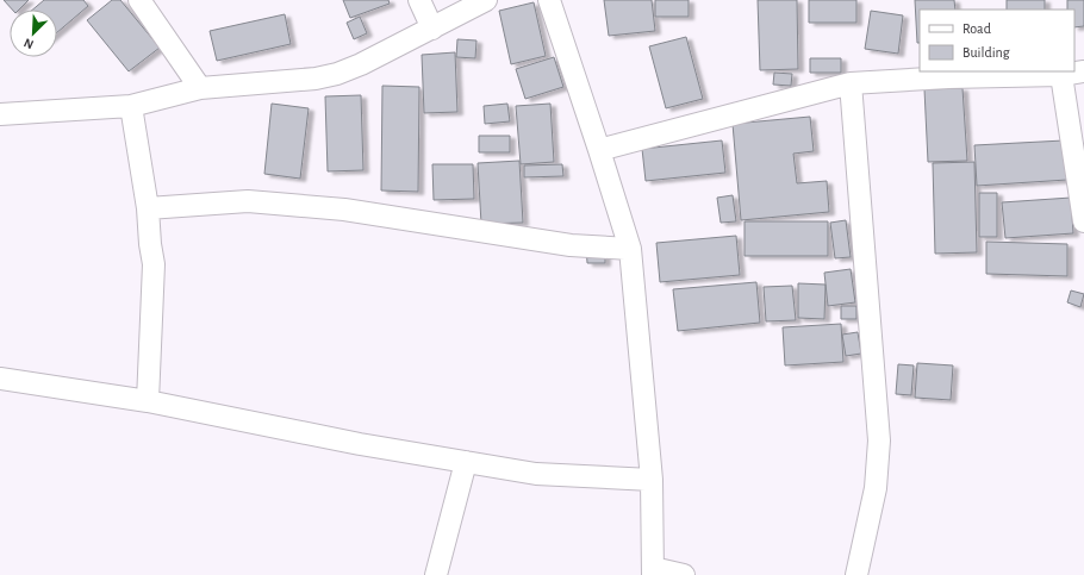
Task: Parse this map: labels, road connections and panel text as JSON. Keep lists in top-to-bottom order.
{
  "legend": ["Road", "Building"],
  "north": "bottom left"
}
